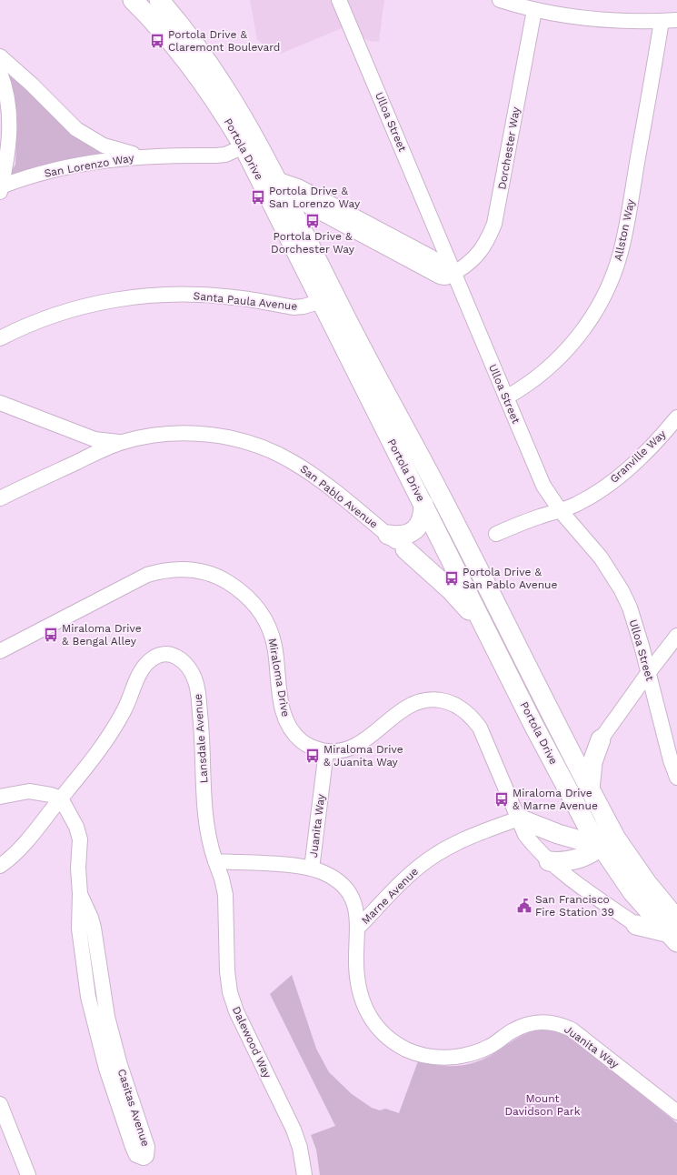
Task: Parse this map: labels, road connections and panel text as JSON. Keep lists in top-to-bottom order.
{
  "streets": {
    "main road": ["Portola Drive"],
    "street": [
      "Ulloa Street",
      "Dorchester Way",
      "San Lorenzo Way",
      "Allston Way",
      "Santa Paula Avenue",
      "Granville Way",
      "San Pablo Avenue",
      "Miraloma Drive",
      "Lansdale Avenue",
      "Juanita Way",
      "Marne Avenue",
      "Dalewood Way",
      "Casitas Avenue"
    ]
  },
  "crossings": [
    ["Ulloa Street", "Dorchester Way"],
    ["Ulloa Street", "Allston Way"],
    ["Ulloa Street", "Granville Way"],
    ["Dorchester Way", "Portola Drive"],
    ["Portola Drive", "San Lorenzo Way"],
    ["Portola Drive", "Santa Paula Avenue"],
    ["Miraloma Drive", "Juanita Way"],
    ["Miraloma Drive", "Marne Avenue"],
    ["Lansdale Avenue", "Dalewood Way"],
    ["Lansdale Avenue", "Casitas Avenue"],
    ["Juanita Way", "Marne Avenue"]
  ],
  "parks": ["Mount Davidson Park"],
  "places": {
    "bus stop": [
      "Portola Drive & Claremont Boulevard",
      "Portola Drive & San Lorenzo Way",
      "Portola Drive & Dorchester Way",
      "Portola Drive & San Pablo Avenue",
      "Miraloma Drive & Bengal Alley",
      "Miraloma Drive & Juanita Way",
      "Miraloma Drive & Marne Avenue"
    ],
    "public building": ["San Francisco Fire Station 39"]
  }
}
